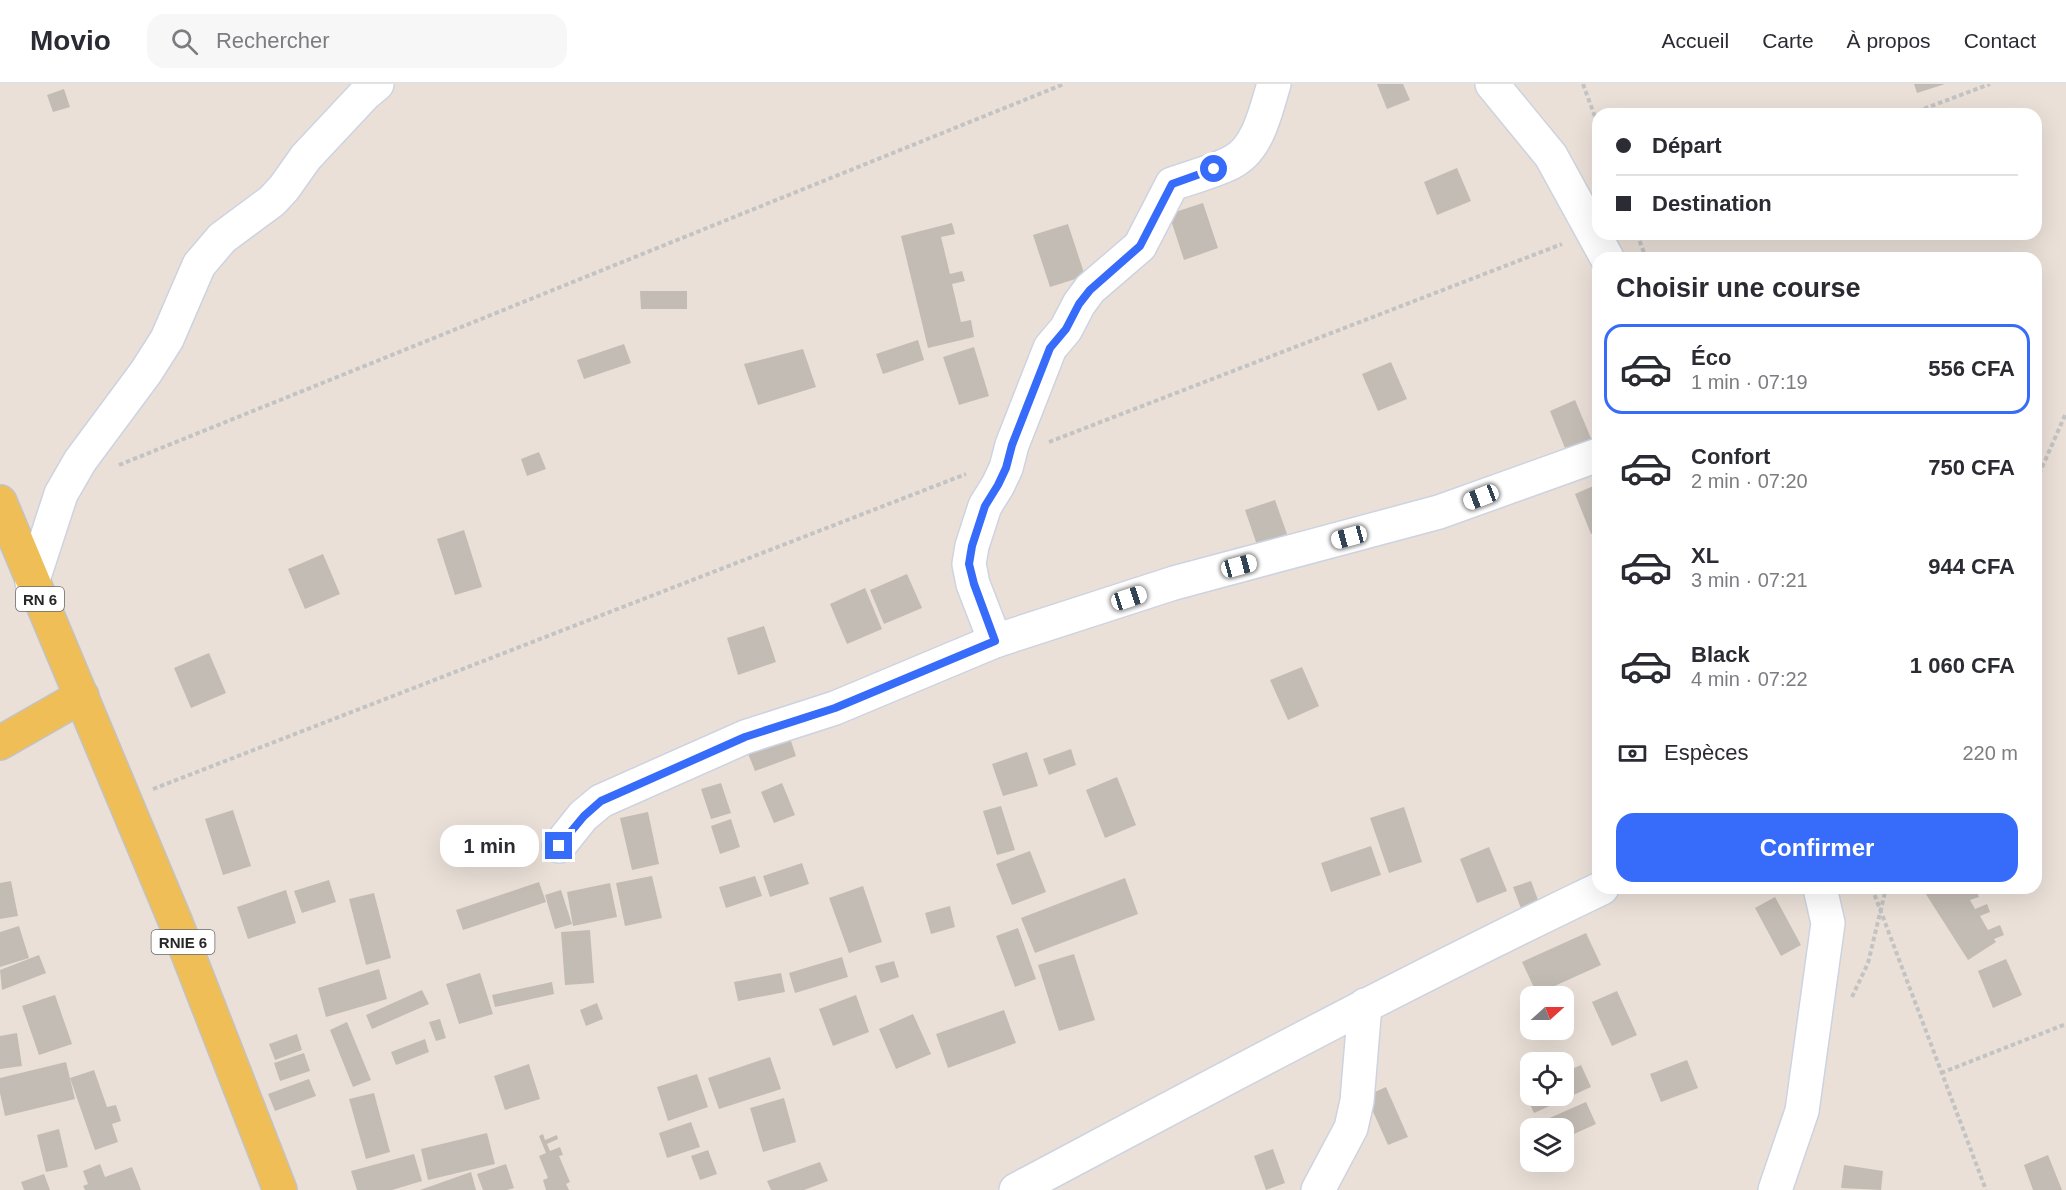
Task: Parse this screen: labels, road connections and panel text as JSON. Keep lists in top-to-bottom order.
{
  "streets": {
    "main road": ["RN 6", "RNIE 6"]
  },
  "crossings": [
    ["RN 6", "RNIE 6"]
  ],
  "north": "right",
  "page": {
    "header": "Movio",
    "search": "Rechercher",
    "nav": [
      "Accueil",
      "Carte",
      "À propos",
      "Contact"
    ],
    "banner": ["Départ", "Destination"],
    "heading": "Choisir une course",
    "list": [
      {
        "name": "Éco",
        "note": "1 min · 07:19",
        "value": "556 CFA"
      },
      {
        "name": "Confort",
        "note": "2 min · 07:20",
        "value": "750 CFA"
      },
      {
        "name": "XL",
        "note": "3 min · 07:21",
        "value": "944 CFA"
      },
      {
        "name": "Black",
        "note": "4 min · 07:22",
        "value": "1 060 CFA"
      }
    ],
    "pay": ["Espèces", "220 m"],
    "buttons": "Confirmer",
    "bubble": "1 min"
  }
}
